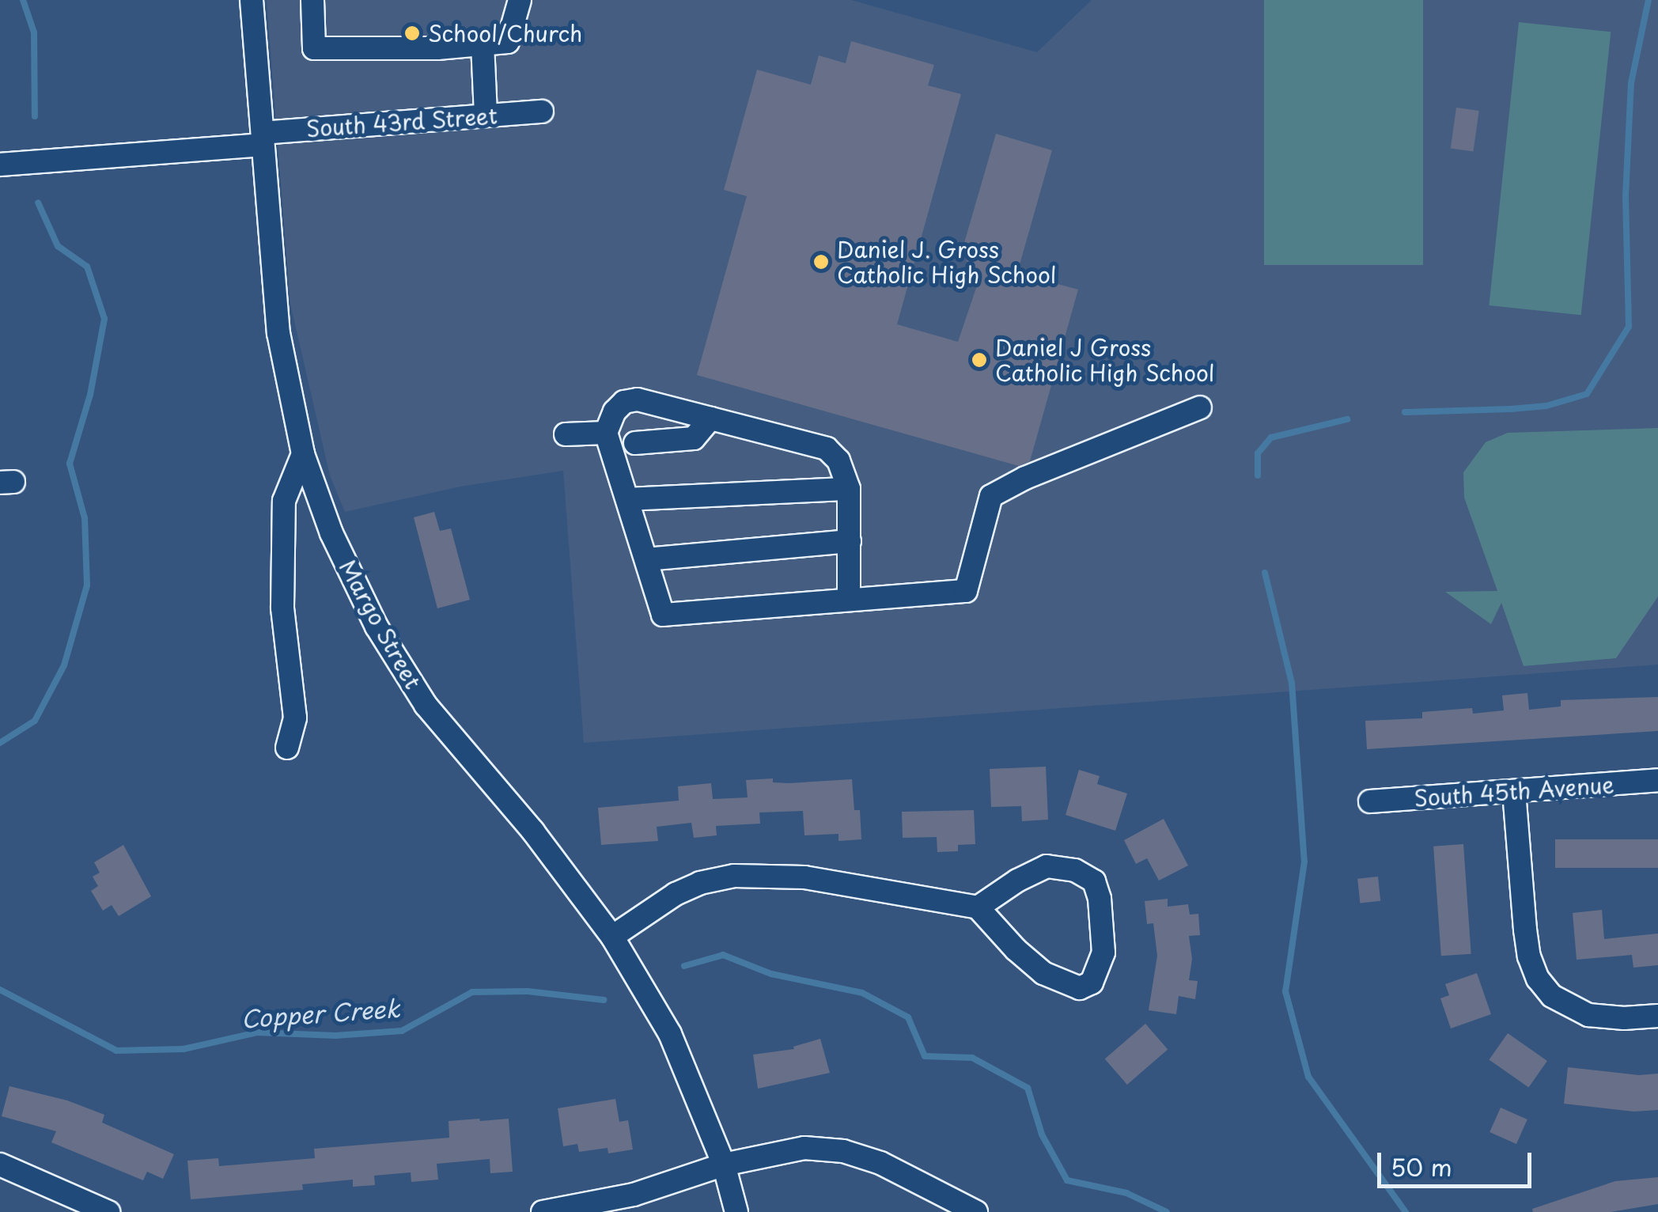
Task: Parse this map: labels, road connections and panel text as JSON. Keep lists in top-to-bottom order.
{
  "streets": {
    "street": ["South 43rd Street", "Margo Street", "South 45th Avenue"]
  },
  "crossings": [
    ["South 43rd Street", "Margo Street"]
  ],
  "water": ["Copper Creek"],
  "places": ["School/Church", "Daniel J. Gross Catholic High School", "Daniel J Gross Catholic High School"],
  "scale_bar": "50 m"
}
